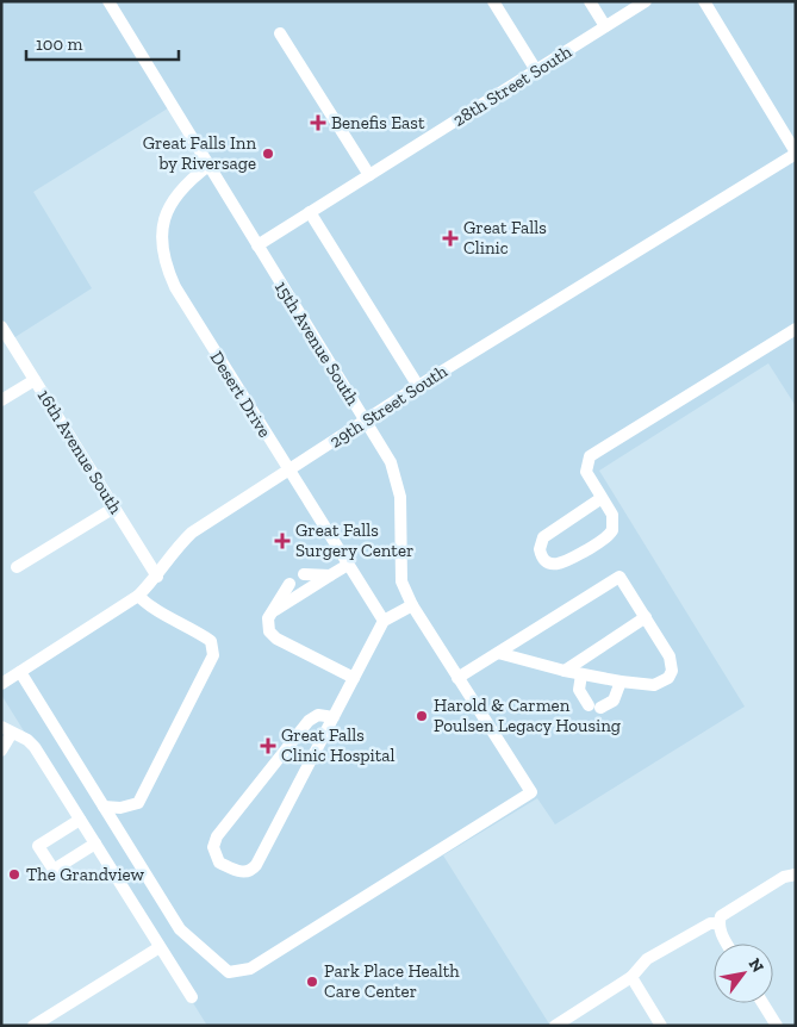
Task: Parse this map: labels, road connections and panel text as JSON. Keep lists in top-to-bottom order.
{
  "streets": {
    "street": [
      "28th Street South",
      "15th Avenue South",
      "Desert Drive",
      "29th Street South",
      "16th Avenue South"
    ]
  },
  "crossings": [
    ["28th Street South", "15th Avenue South"],
    ["15th Avenue South", "Desert Drive"],
    ["15th Avenue South", "29th Street South"],
    ["Desert Drive", "29th Street South"],
    ["29th Street South", "16th Avenue South"]
  ],
  "places": {
    "health": [
      "Benefis East",
      "Great Falls Clinic",
      "Great Falls Surgery Center",
      "Great Falls Clinic Hospital"
    ],
    "other": [
      "Great Falls Inn by Riversage",
      "Harold & Carmen Poulsen Legacy Housing",
      "The Grandview",
      "Park Place Health Care Center"
    ]
  },
  "scale_bar": "100 m",
  "north": "top right"
}
